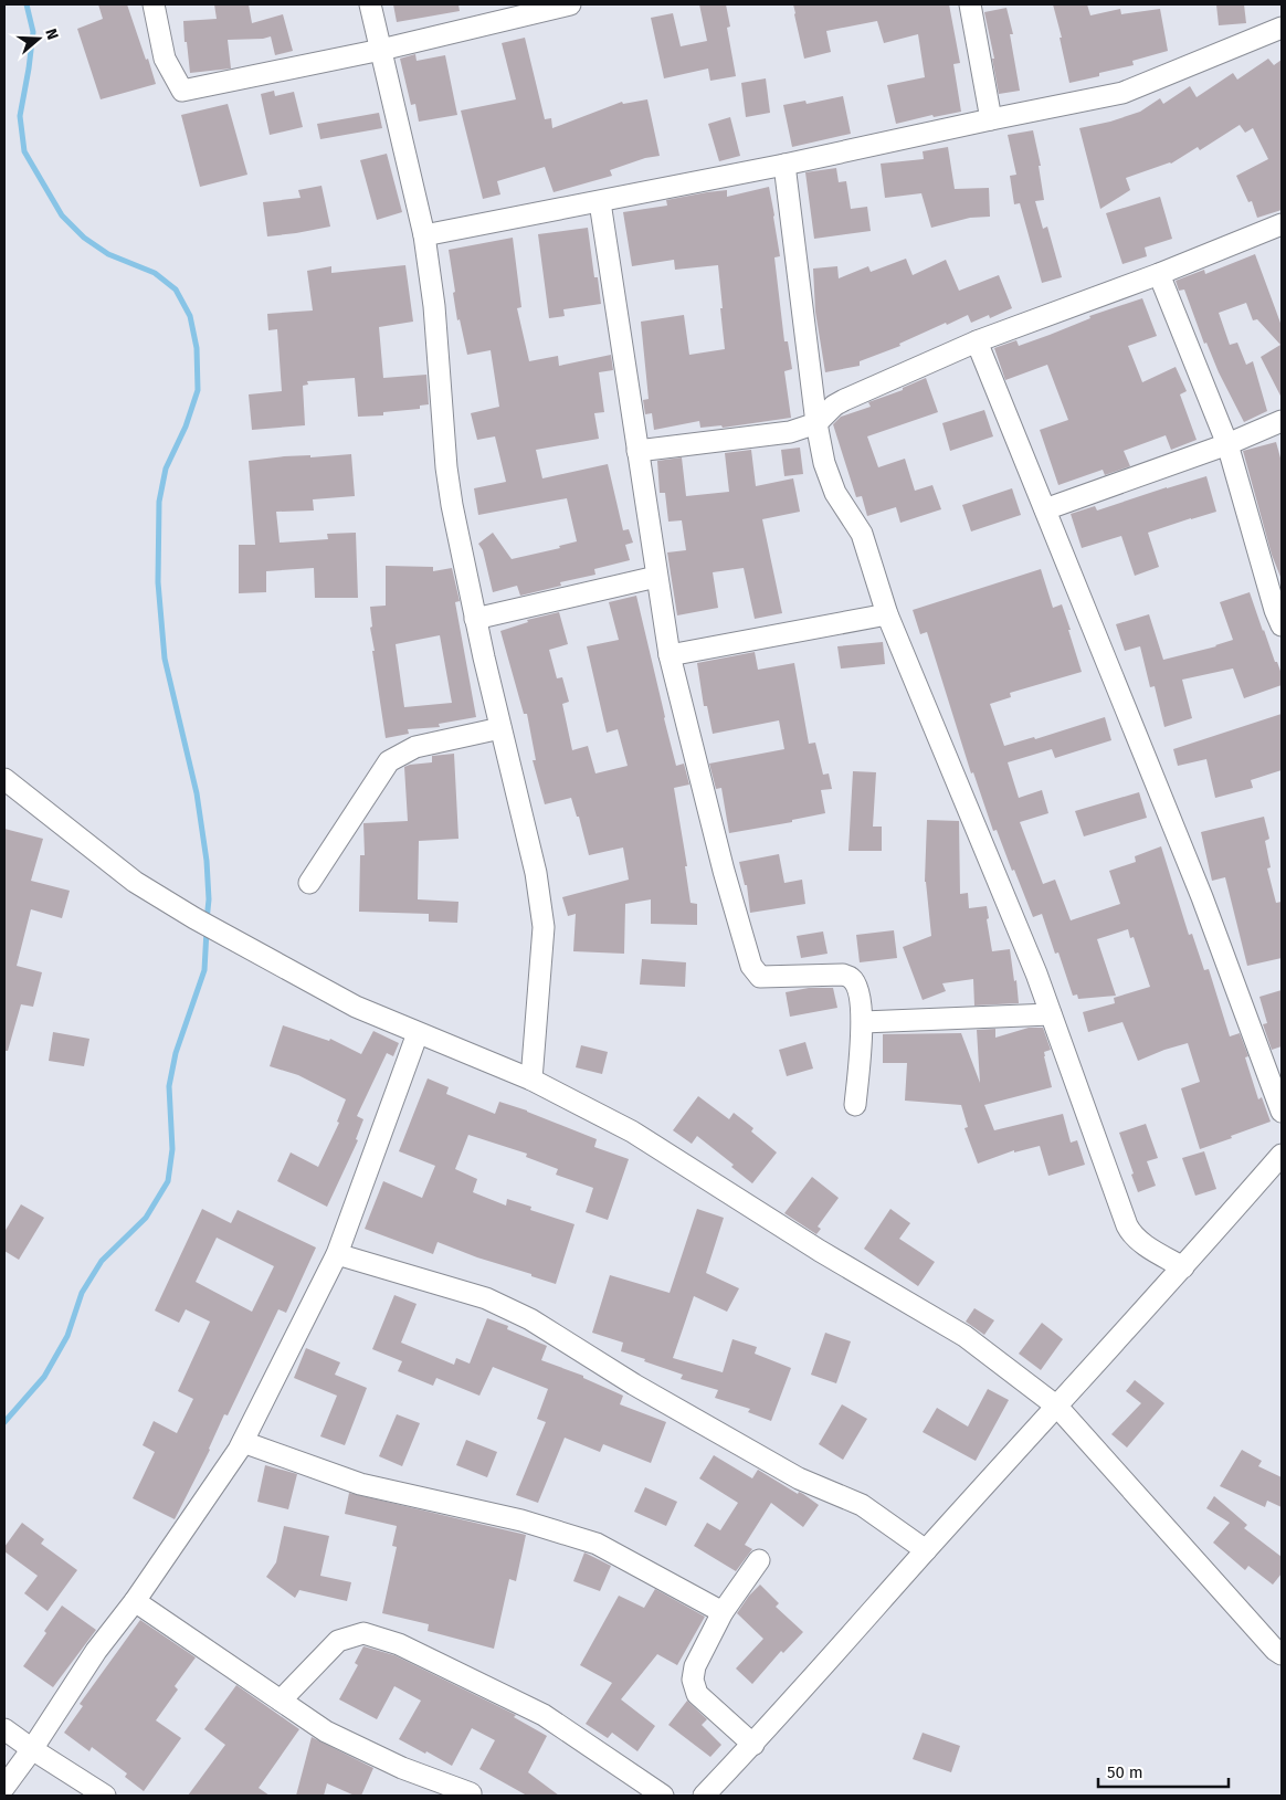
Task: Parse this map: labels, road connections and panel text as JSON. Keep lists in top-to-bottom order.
{
  "scale_bar": "50 m",
  "north": "right"
}
